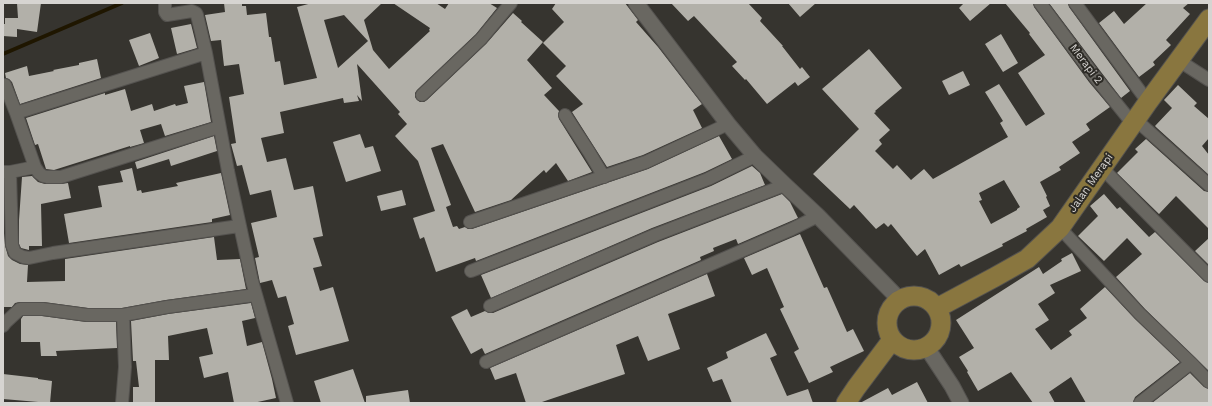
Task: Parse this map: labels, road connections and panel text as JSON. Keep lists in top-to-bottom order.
{
  "streets": {
    "main road": ["Jalan Merapi"],
    "street": ["Merapi 2"]
  },
  "crossings": [
    ["Merapi 2", "Jalan Merapi"]
  ]
}
